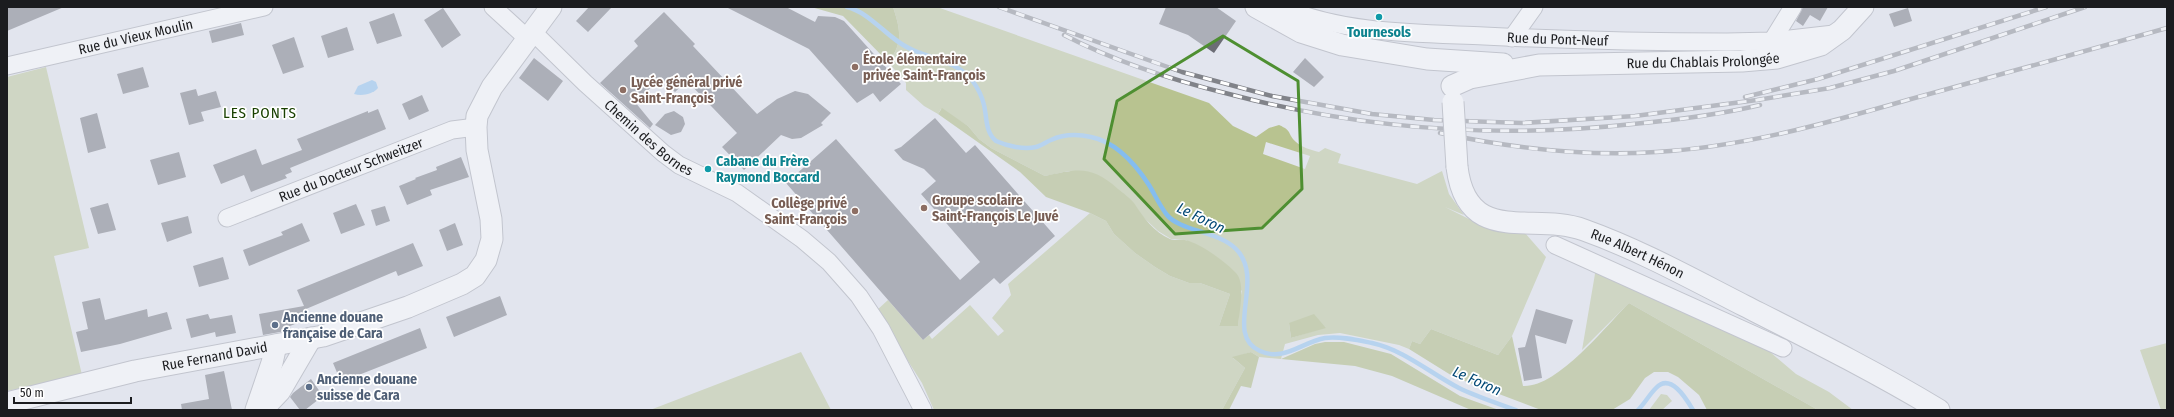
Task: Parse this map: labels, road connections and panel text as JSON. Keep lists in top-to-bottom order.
{
  "streets": {
    "street": [
      "Rue du Vieux Moulin",
      "Rue du Pont-Neuf",
      "Rue du Chablais Prolongée",
      "Chemin des Bornes",
      "Rue du Docteur Schweitzer",
      "Rue Albert Hénon",
      "Rue Fernand David"
    ]
  },
  "crossings": [
    ["Rue du Pont-Neuf", "Rue du Chablais Prolongée"],
    ["Rue du Pont-Neuf", "Rue Albert Hénon"],
    ["Rue du Chablais Prolongée", "Rue Albert Hénon"],
    ["Chemin des Bornes", "Rue Fernand David"],
    ["Rue du Docteur Schweitzer", "Rue Fernand David"]
  ],
  "districts": ["LES PONTS"],
  "water": ["Le Foron"],
  "places": [
    "Tournesols",
    "École élémentaire privée Saint-François",
    "Lycée général privé Saint-François",
    "Cabane du Frère Raymond Boccard",
    "Groupe scolaire Saint-François Le Juvé",
    "Collège privé Saint-François",
    "Ancienne douane française de Cara",
    "Ancienne douane suisse de Cara"
  ],
  "scale_bar": "50 m"
}
